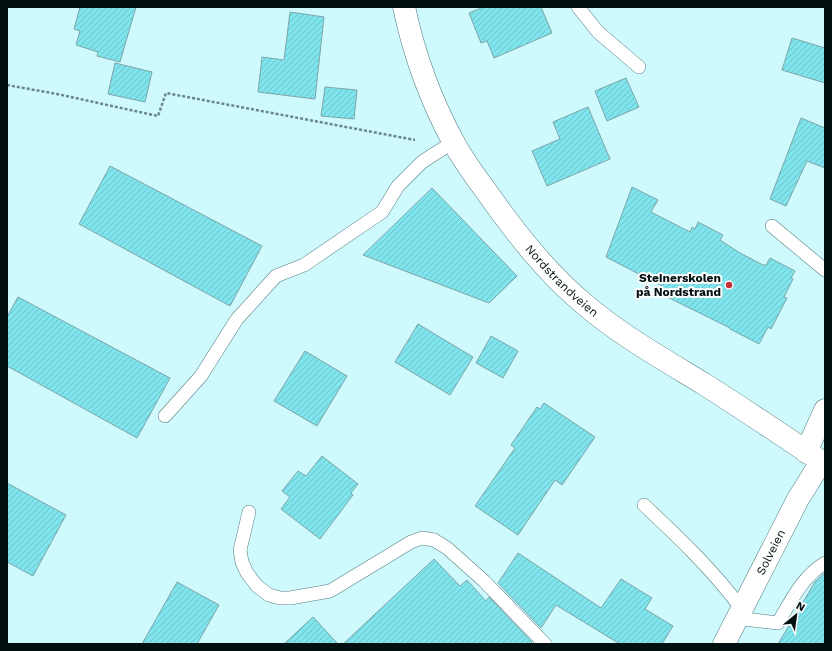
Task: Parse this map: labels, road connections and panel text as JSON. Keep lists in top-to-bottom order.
{
  "streets": {
    "main road": ["Nordstrandveien", "Solveien"]
  },
  "crossings": [
    ["Nordstrandveien", "Solveien"]
  ],
  "places": ["Steinerskolen på Nordstrand"],
  "north": "top right"
}
